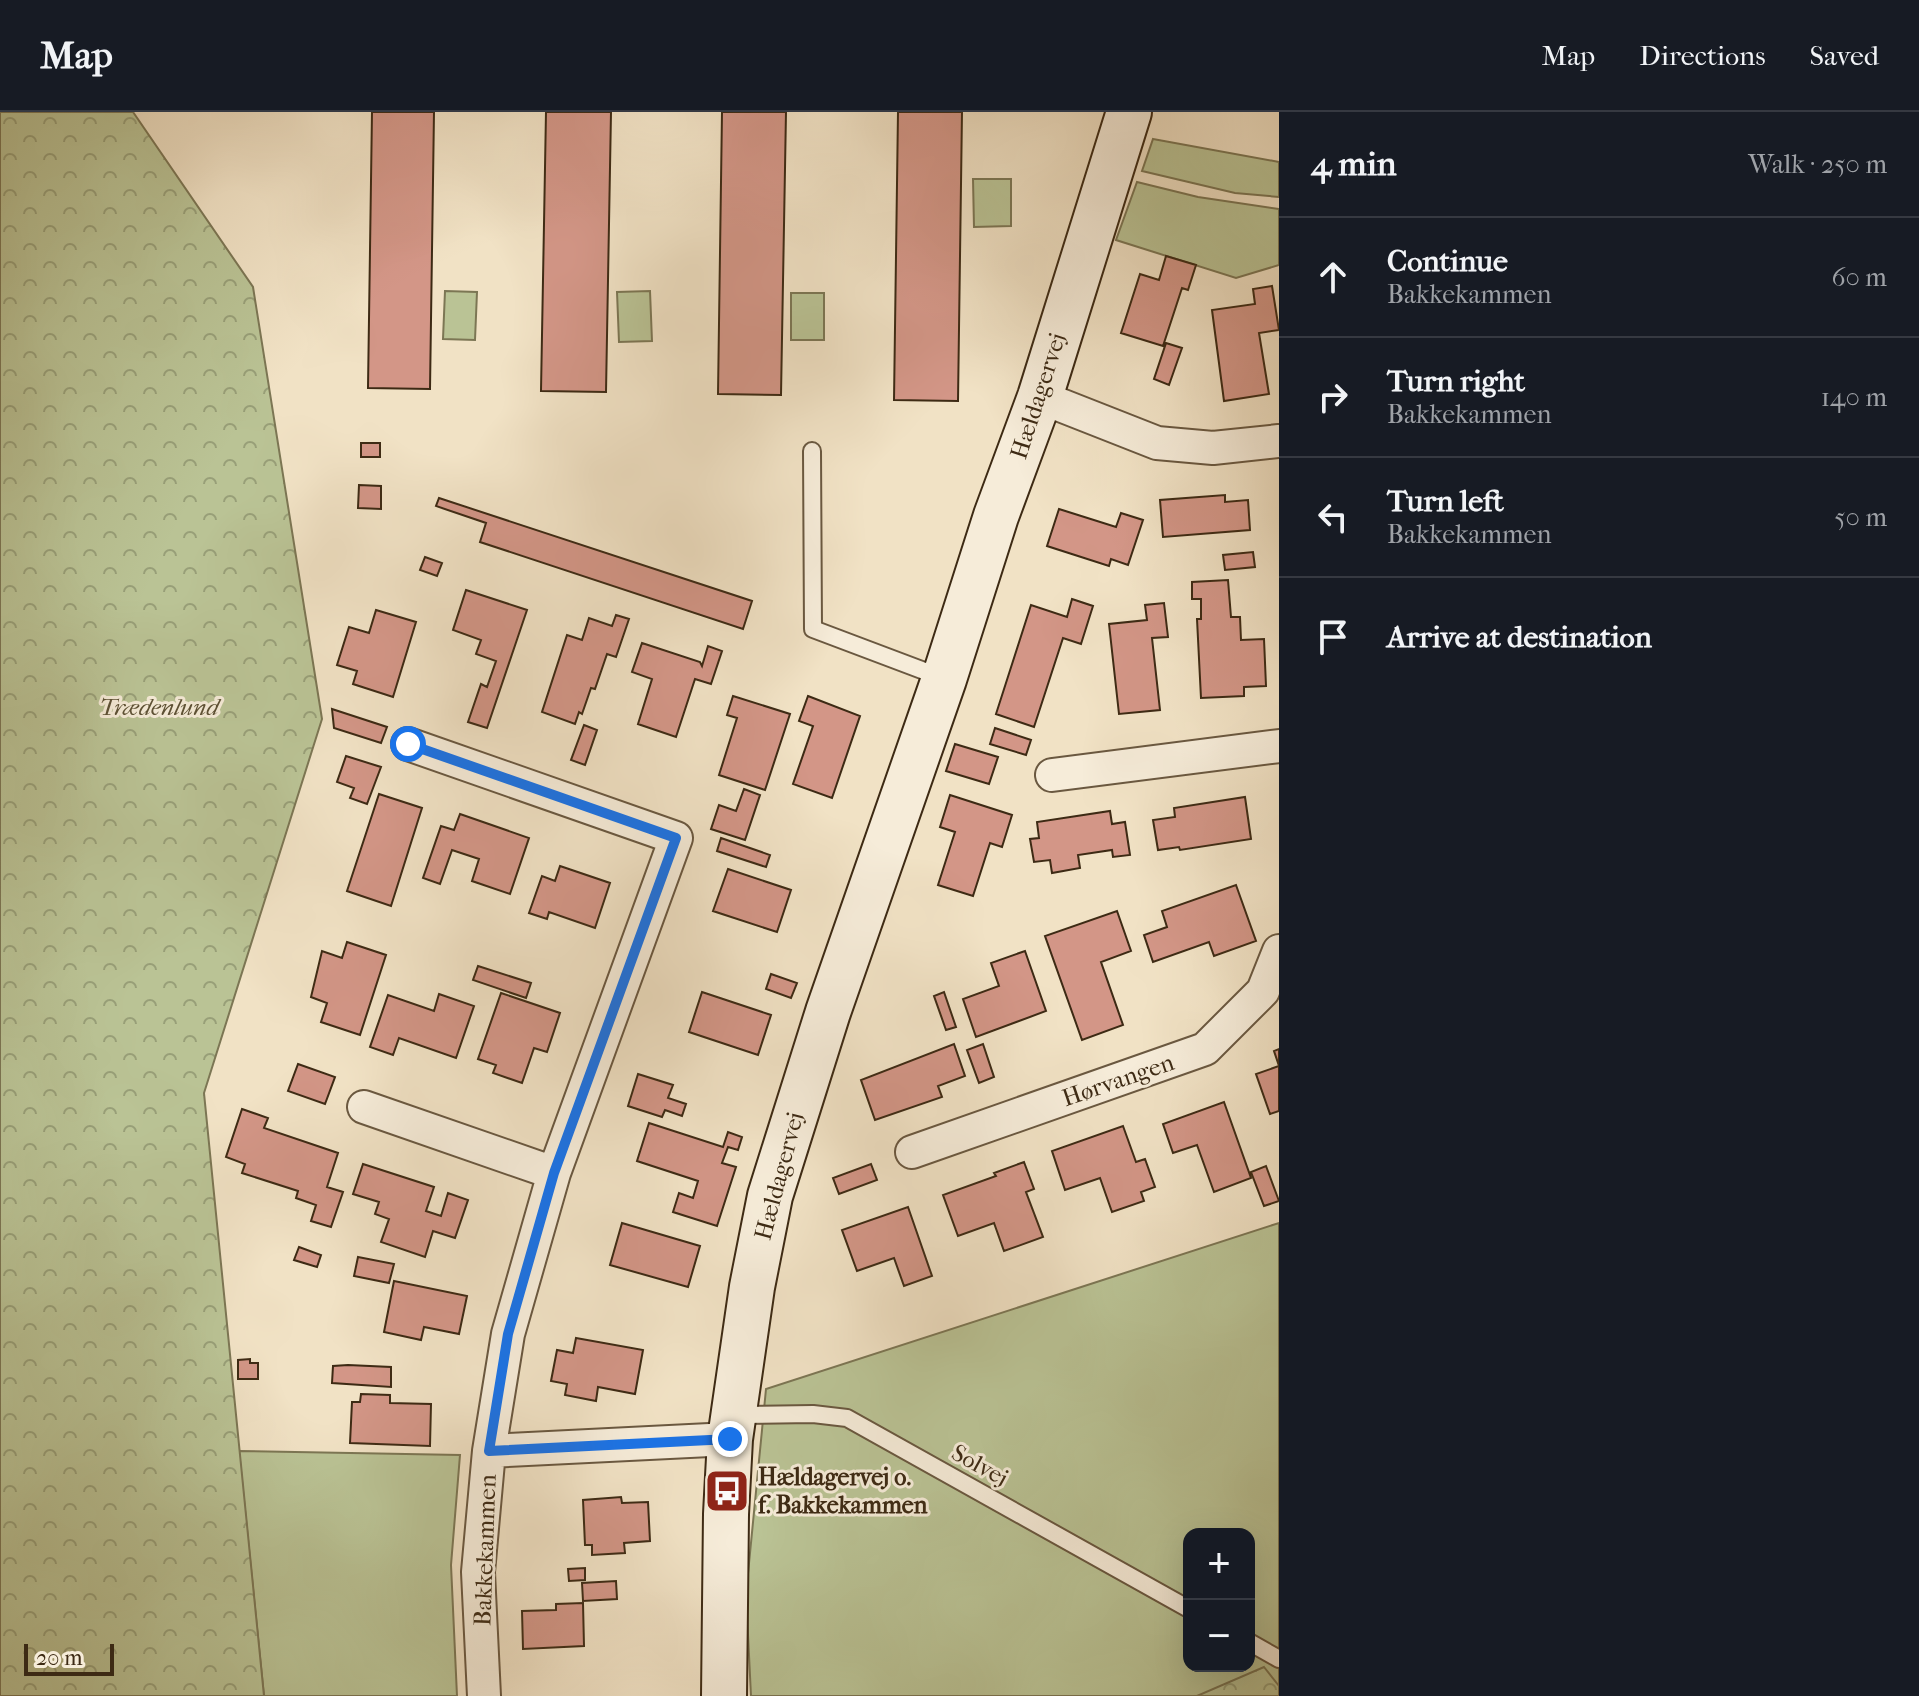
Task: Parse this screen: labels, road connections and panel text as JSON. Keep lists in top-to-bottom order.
{
  "streets": {
    "street": ["Hældagervej", "Hørvangen", "Bakkekammen"],
    "lane": ["Solvej"]
  },
  "crossings": [
    ["Hældagervej", "Solvej"],
    ["Hældagervej", "Bakkekammen"],
    ["Solvej", "Bakkekammen"]
  ],
  "parks": ["Trædenlund"],
  "places": {
    "bus stop": ["Hældagervej o. f. Bakkekammen"]
  },
  "scale_bar": "20 m",
  "page": {
    "header": "Map",
    "nav": ["Map", "Directions", "Saved"],
    "heading": ["4 min", "Walk · 250 m"],
    "list": [
      ["Continue", "Bakkekammen", "60 m"],
      ["Turn right", "Bakkekammen", "140 m"],
      ["Turn left", "Bakkekammen", "50 m"],
      "Arrive at destination"
    ],
    "map_buttons": ["+", "−"],
    "scale": "20 m"
  }
}
